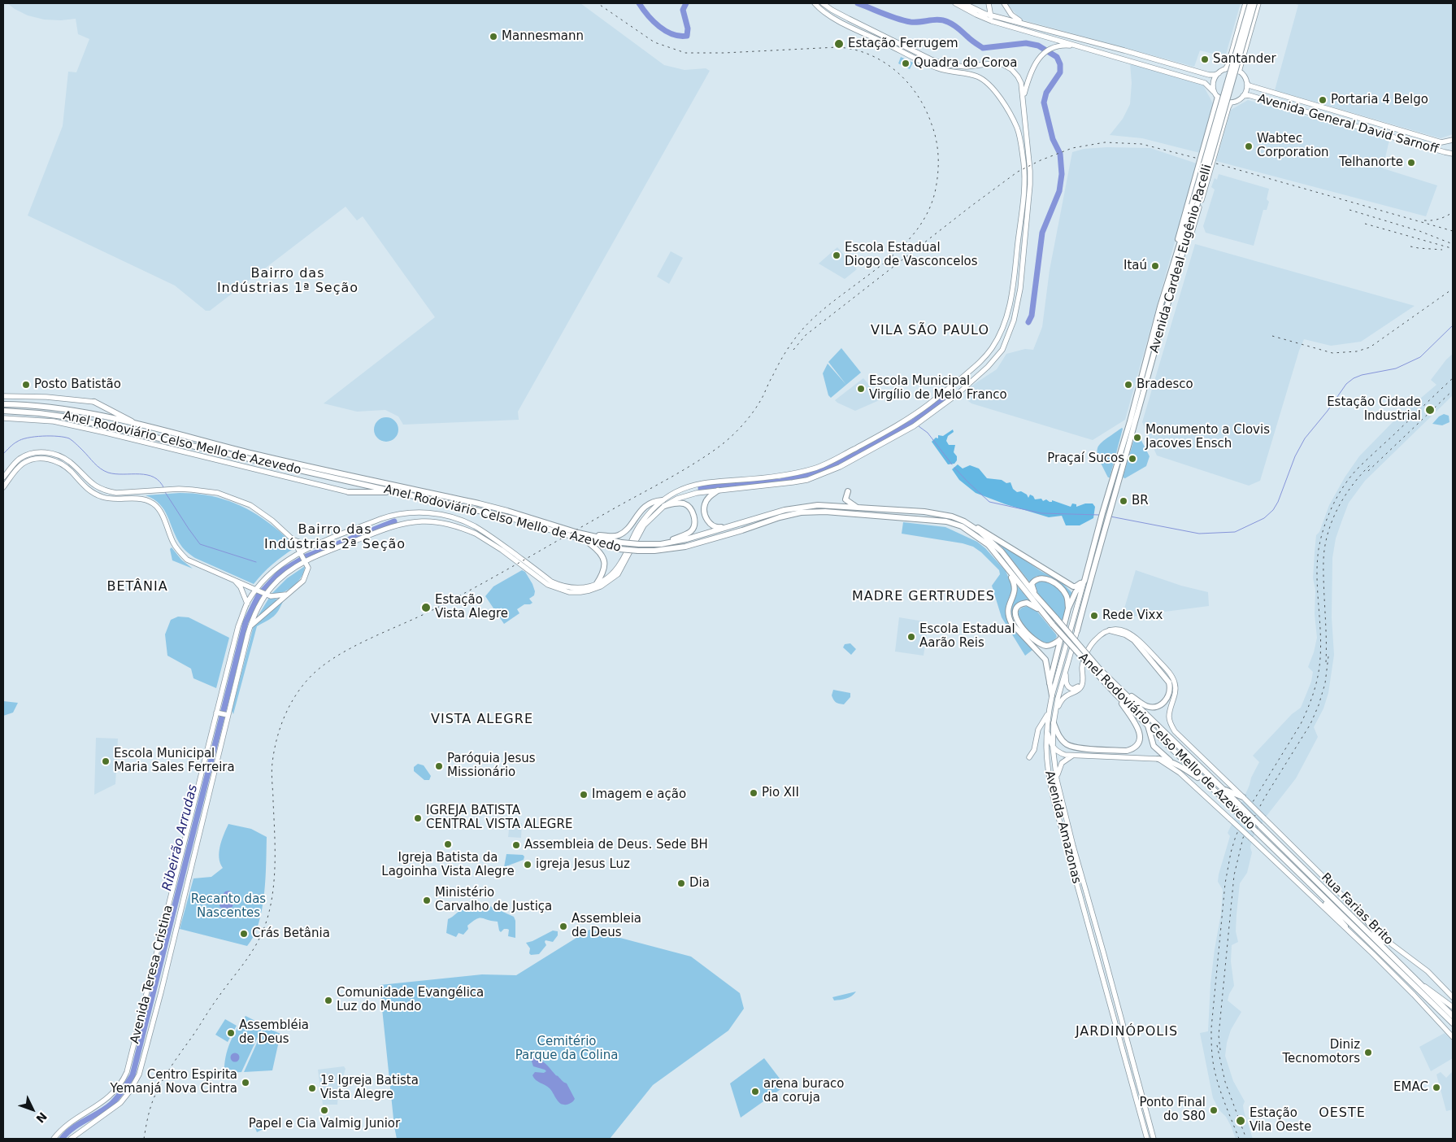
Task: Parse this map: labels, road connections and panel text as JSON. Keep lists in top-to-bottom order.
{
  "streets": {
    "highway": ["Avenida Cardeal Eugênio Pacelli", "Anel Rodoviário Celso Mello de Azevedo", "Avenida Amazonas"],
    "main road": ["Avenida General David Sarnoff", "Rua Farias Brito", "Avenida Teresa Cristina"]
  },
  "crossings": [
    ["Avenida General David Sarnoff", "Avenida Cardeal Eugênio Pacelli"],
    ["Avenida Cardeal Eugênio Pacelli", "Avenida Amazonas"]
  ],
  "districts": [
    "Bairro das Indústrias 1ª Seção",
    "VILA SÃO PAULO",
    "Bairro das Indústrias 2ª Seção",
    "BETÂNIA",
    "MADRE GERTRUDES",
    "VISTA ALEGRE",
    "JARDINÓPOLIS",
    "OESTE"
  ],
  "water": ["Ribeirão Arrudas"],
  "parks": ["Recanto das Nascentes", "Cemitério Parque da Colina"],
  "places": [
    "Mannesmann",
    "Estação Ferrugem",
    "Santander",
    "Quadra do Coroa",
    "Portaria 4 Belgo",
    "Wabtec Corporation",
    "Telhanorte",
    "Escola Estadual Diogo de Vasconcelos",
    "Itaú",
    "Posto Batistão",
    "Bradesco",
    "Escola Municipal Virgílio de Melo Franco",
    "Estação Cidade Industrial",
    "Monumento a Clovis Jacoves Ensch",
    "Praçaí Sucos",
    "BR",
    "Estação Vista Alegre",
    "Rede Vixx",
    "Escola Estadual Aarão Reis",
    "Escola Municipal Maria Sales Ferreira",
    "Paróquia Jesus Missionário",
    "Pio XII",
    "Imagem e ação",
    "IGREJA BATISTA CENTRAL VISTA ALEGRE",
    "Igreja Batista da Lagoinha Vista Alegre",
    "Assembleia de Deus. Sede BH",
    "igreja Jesus Luz",
    "Dia",
    "Ministério Carvalho de Justiça",
    "Assembleia de Deus",
    "Crás Betânia",
    "Comunidade Evangélica Luz do Mundo",
    "Assembléia de Deus",
    "Diniz Tecnomotors",
    "Centro Espirita Yemanjá Nova Cintra",
    "EMAC",
    "1º Igreja Batista Vista Alegre",
    "arena buraco da coruja",
    "Papel e Cia Valmig Junior",
    "Ponto Final do S80",
    "Estação Vila Oeste"
  ],
  "north": "bottom right"
}
